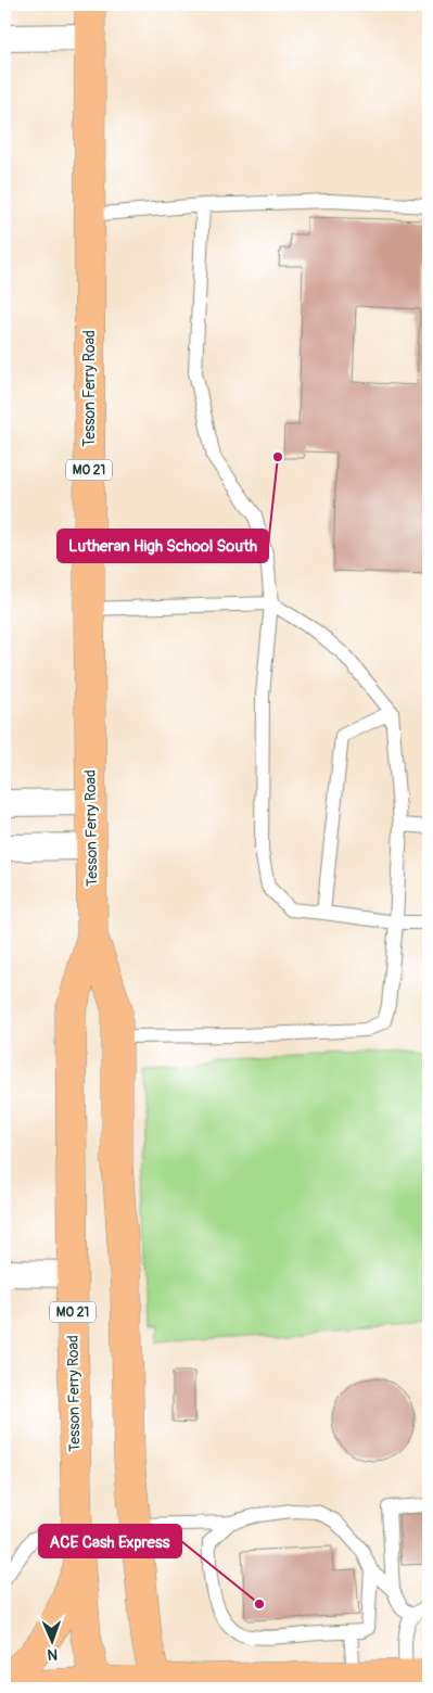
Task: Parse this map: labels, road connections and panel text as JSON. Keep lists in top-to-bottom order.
{
  "streets": {
    "main road": ["Tesson Ferry Road", "MO 21"]
  },
  "places": ["Lutheran High School South", "ACE Cash Express"],
  "north": "bottom"
}
